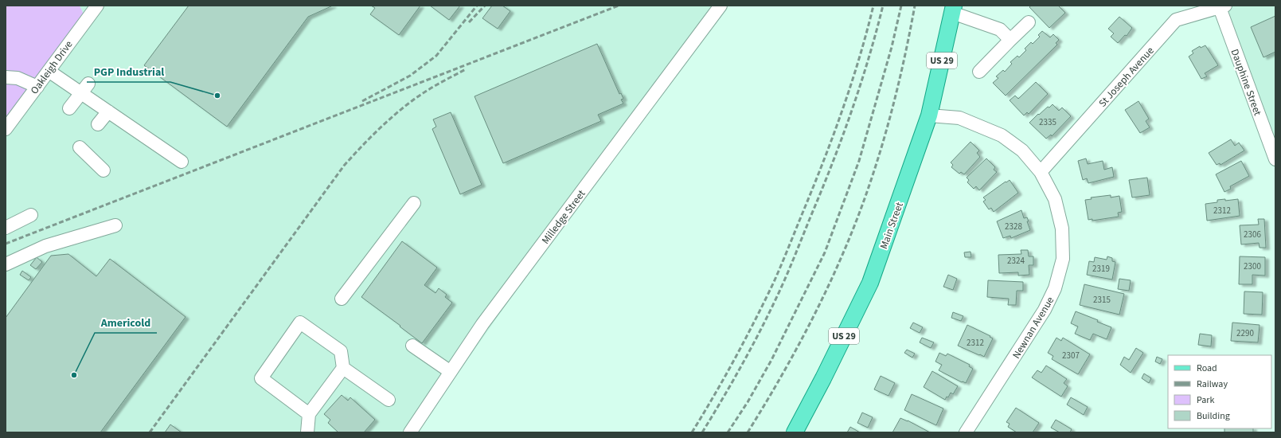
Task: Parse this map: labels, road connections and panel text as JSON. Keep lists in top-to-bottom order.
{
  "streets": {
    "main road": ["US 29", "Main Street"],
    "street": [
      "Oakleigh Drive",
      "St Joseph Avenue",
      "Dauphine Street",
      "Milledge Street",
      "Newnan Avenue"
    ]
  },
  "crossings": [
    ["St Joseph Avenue", "Dauphine Street"],
    ["St Joseph Avenue", "Newnan Avenue"],
    ["Main Street", "Newnan Avenue"]
  ],
  "places": ["PGP Industrial", "Americold"],
  "house_numbers": [
    "2335",
    "2312",
    "2328",
    "2306",
    "2324",
    "2300",
    "2319",
    "2315",
    "2290",
    "2312",
    "2307"
  ],
  "legend": [
    "Road",
    "Railway",
    "Park",
    "Building"
  ]
}
